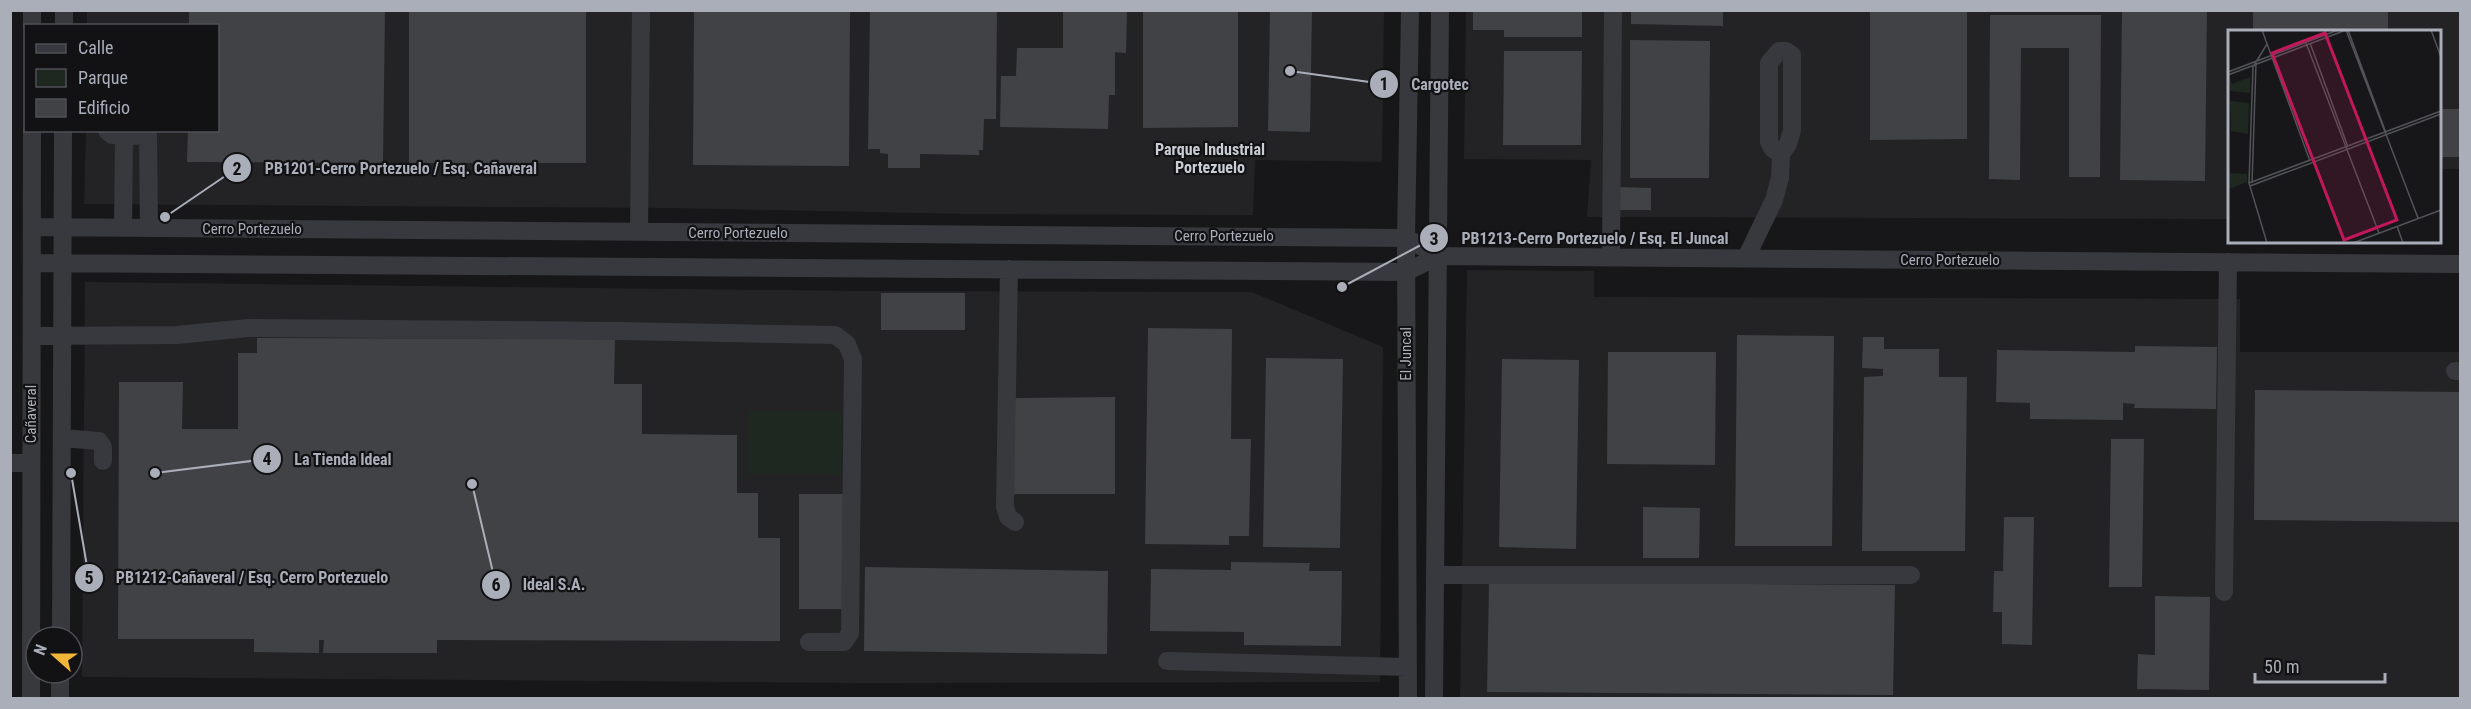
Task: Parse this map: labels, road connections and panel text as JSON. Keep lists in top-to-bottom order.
{
  "streets": {
    "street": ["Cerro Portezuelo", "El Juncal", "Cañaveral"]
  },
  "crossings": [
    ["Cerro Portezuelo", "El Juncal"],
    ["Cerro Portezuelo", "Cañaveral"]
  ],
  "districts": ["Parque Industrial Portezuelo"],
  "places": [
    "Cargotec",
    "PB1201-Cerro Portezuelo / Esq. Cañaveral",
    "PB1213-Cerro Portezuelo / Esq. El Juncal",
    "PB1212-Cañaveral / Esq. Cerro Portezuelo",
    "La Tienda Ideal",
    "Ideal S.A."
  ],
  "legend": ["Calle", "Parque", "Edificio"],
  "scale_bar": "50 m",
  "north": "left"
}
